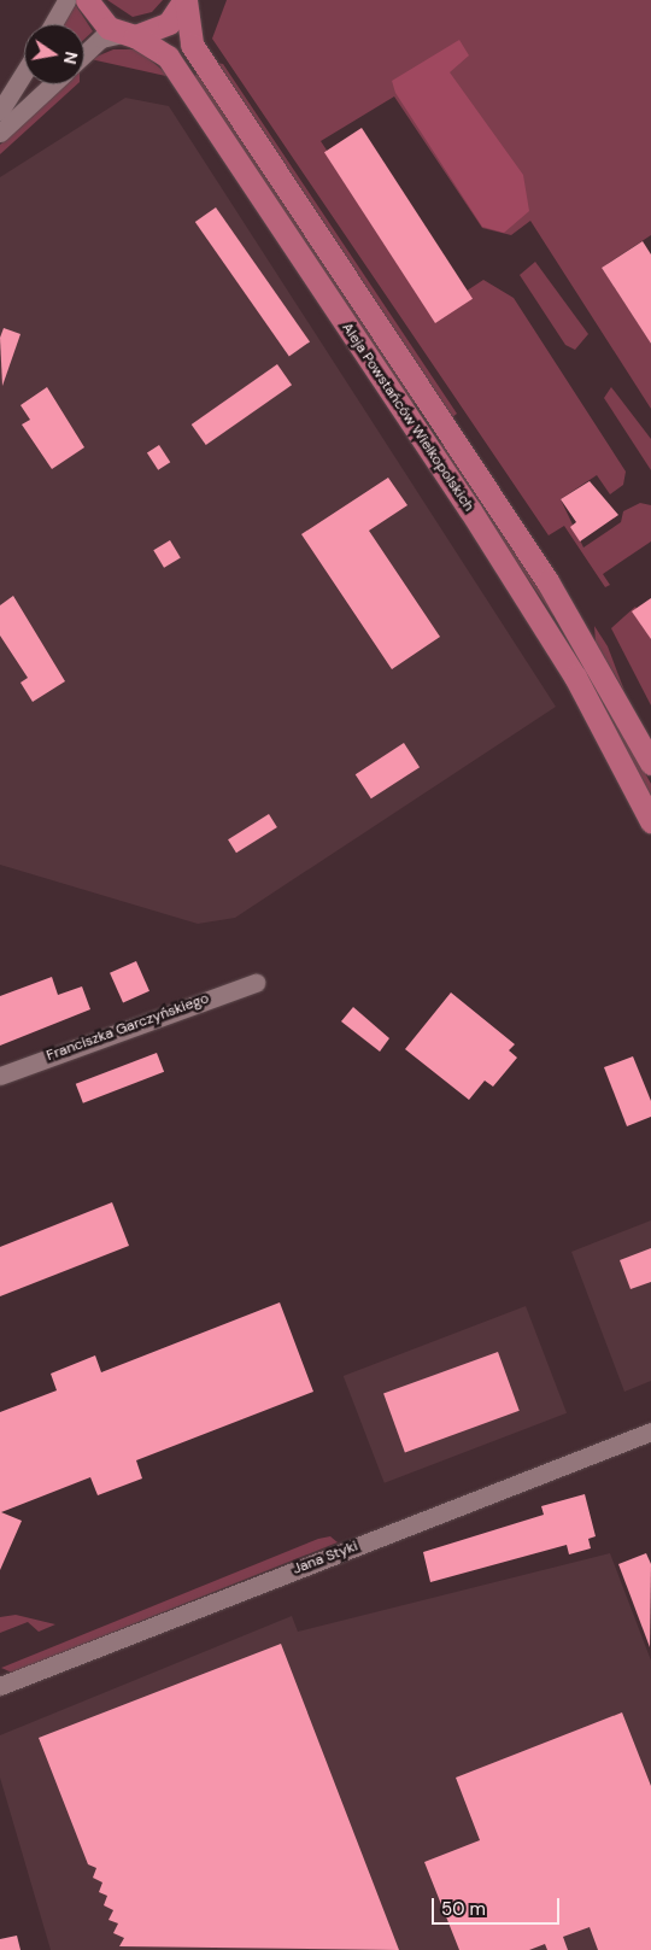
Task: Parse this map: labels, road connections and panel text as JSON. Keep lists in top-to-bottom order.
{
  "streets": {
    "main road": ["Aleja Powstańców Wielkopolskich"],
    "street": ["Franciszka Garczyńskiego", "Jana Styki"]
  },
  "scale_bar": "50 m",
  "north": "right"
}
